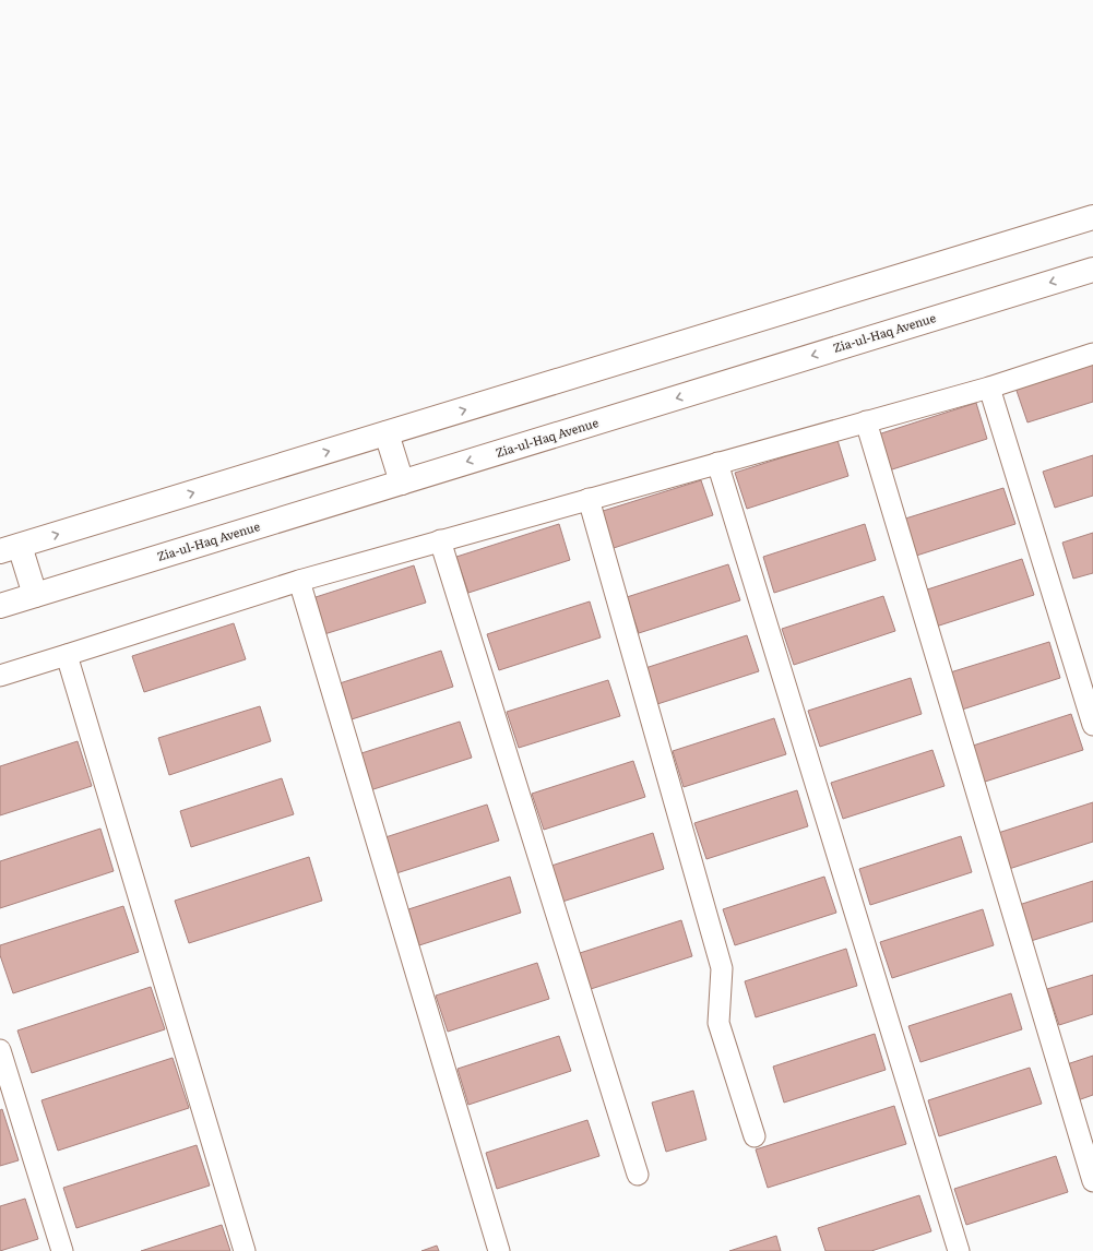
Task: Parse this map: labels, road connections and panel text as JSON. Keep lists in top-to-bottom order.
{
  "streets": {
    "street": ["Zia-ul-Haq Avenue"]
  }
}
